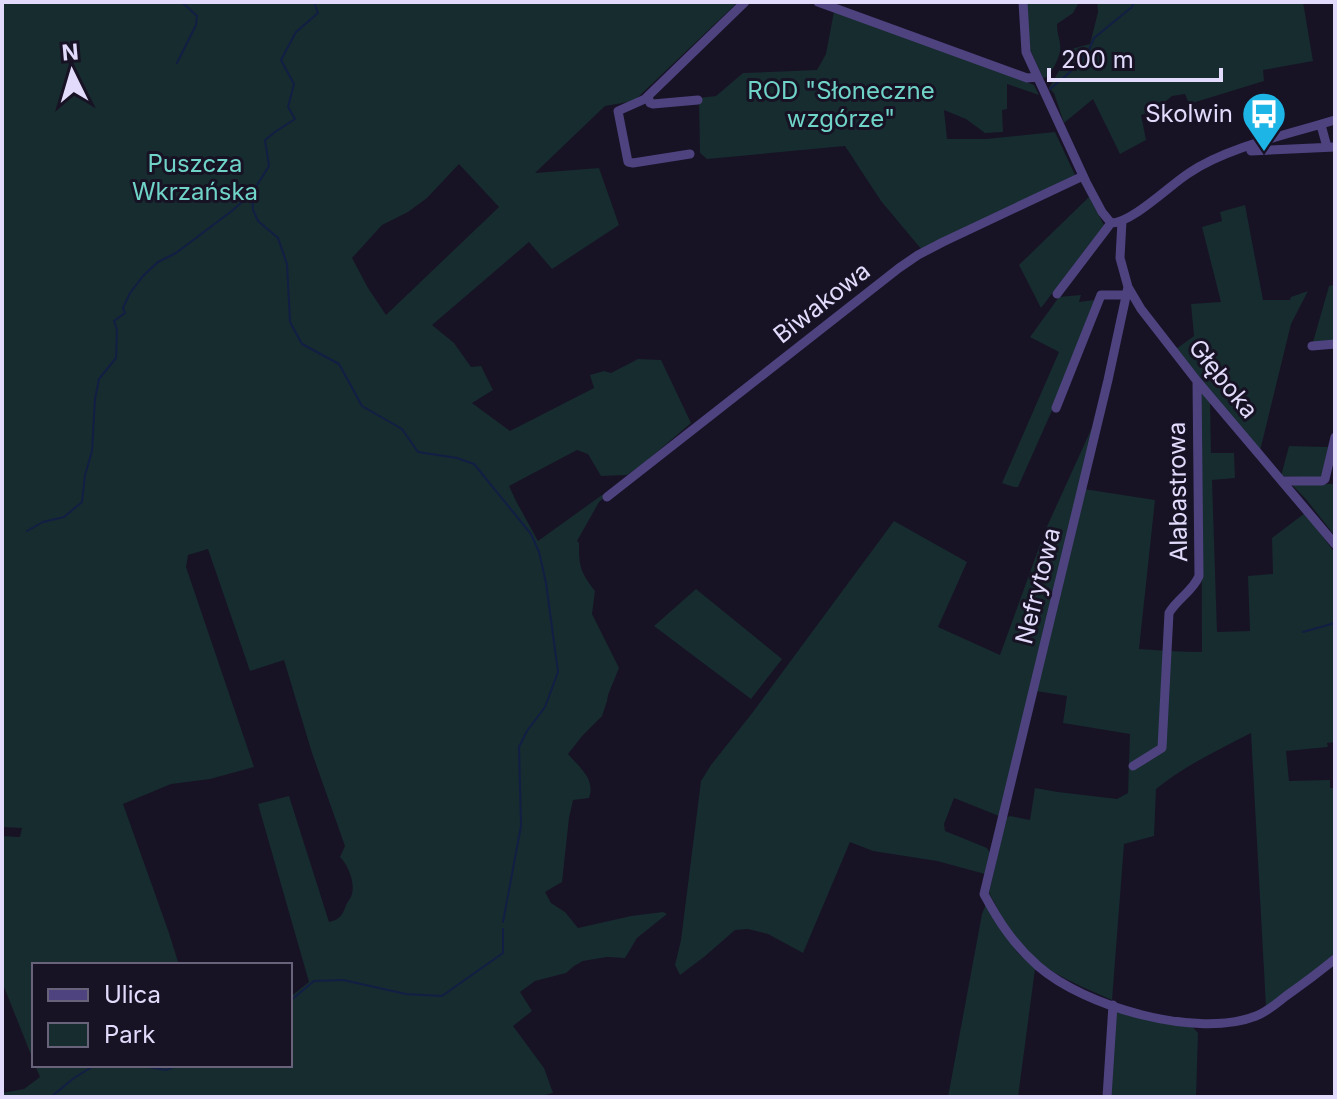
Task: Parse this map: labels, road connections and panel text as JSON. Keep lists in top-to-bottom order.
{
  "streets": {
    "street": [
      "Biwakowa",
      "Głęboka",
      "Alabastrowa",
      "Nefrytowa"
    ]
  },
  "crossings": [
    ["Głęboka", "Alabastrowa"],
    ["Głęboka", "Nefrytowa"]
  ],
  "parks": ["ROD \"Słoneczne wzgórze\"", "Puszcza Wkrzańska"],
  "places": {
    "bus stop": ["Skolwin"]
  },
  "legend": ["Ulica", "Park"],
  "scale_bar": "200 m",
  "north": "top"
}
